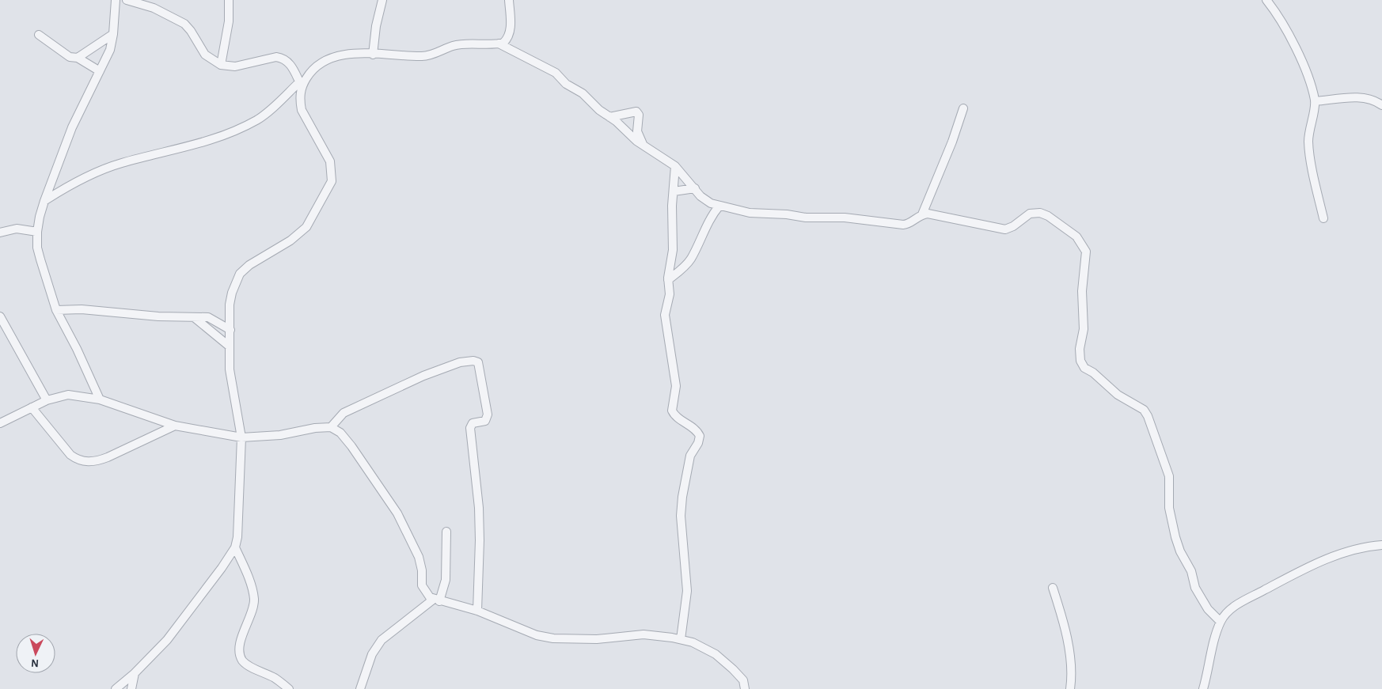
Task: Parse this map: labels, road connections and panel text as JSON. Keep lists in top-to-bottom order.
{
  "north": "bottom"
}
